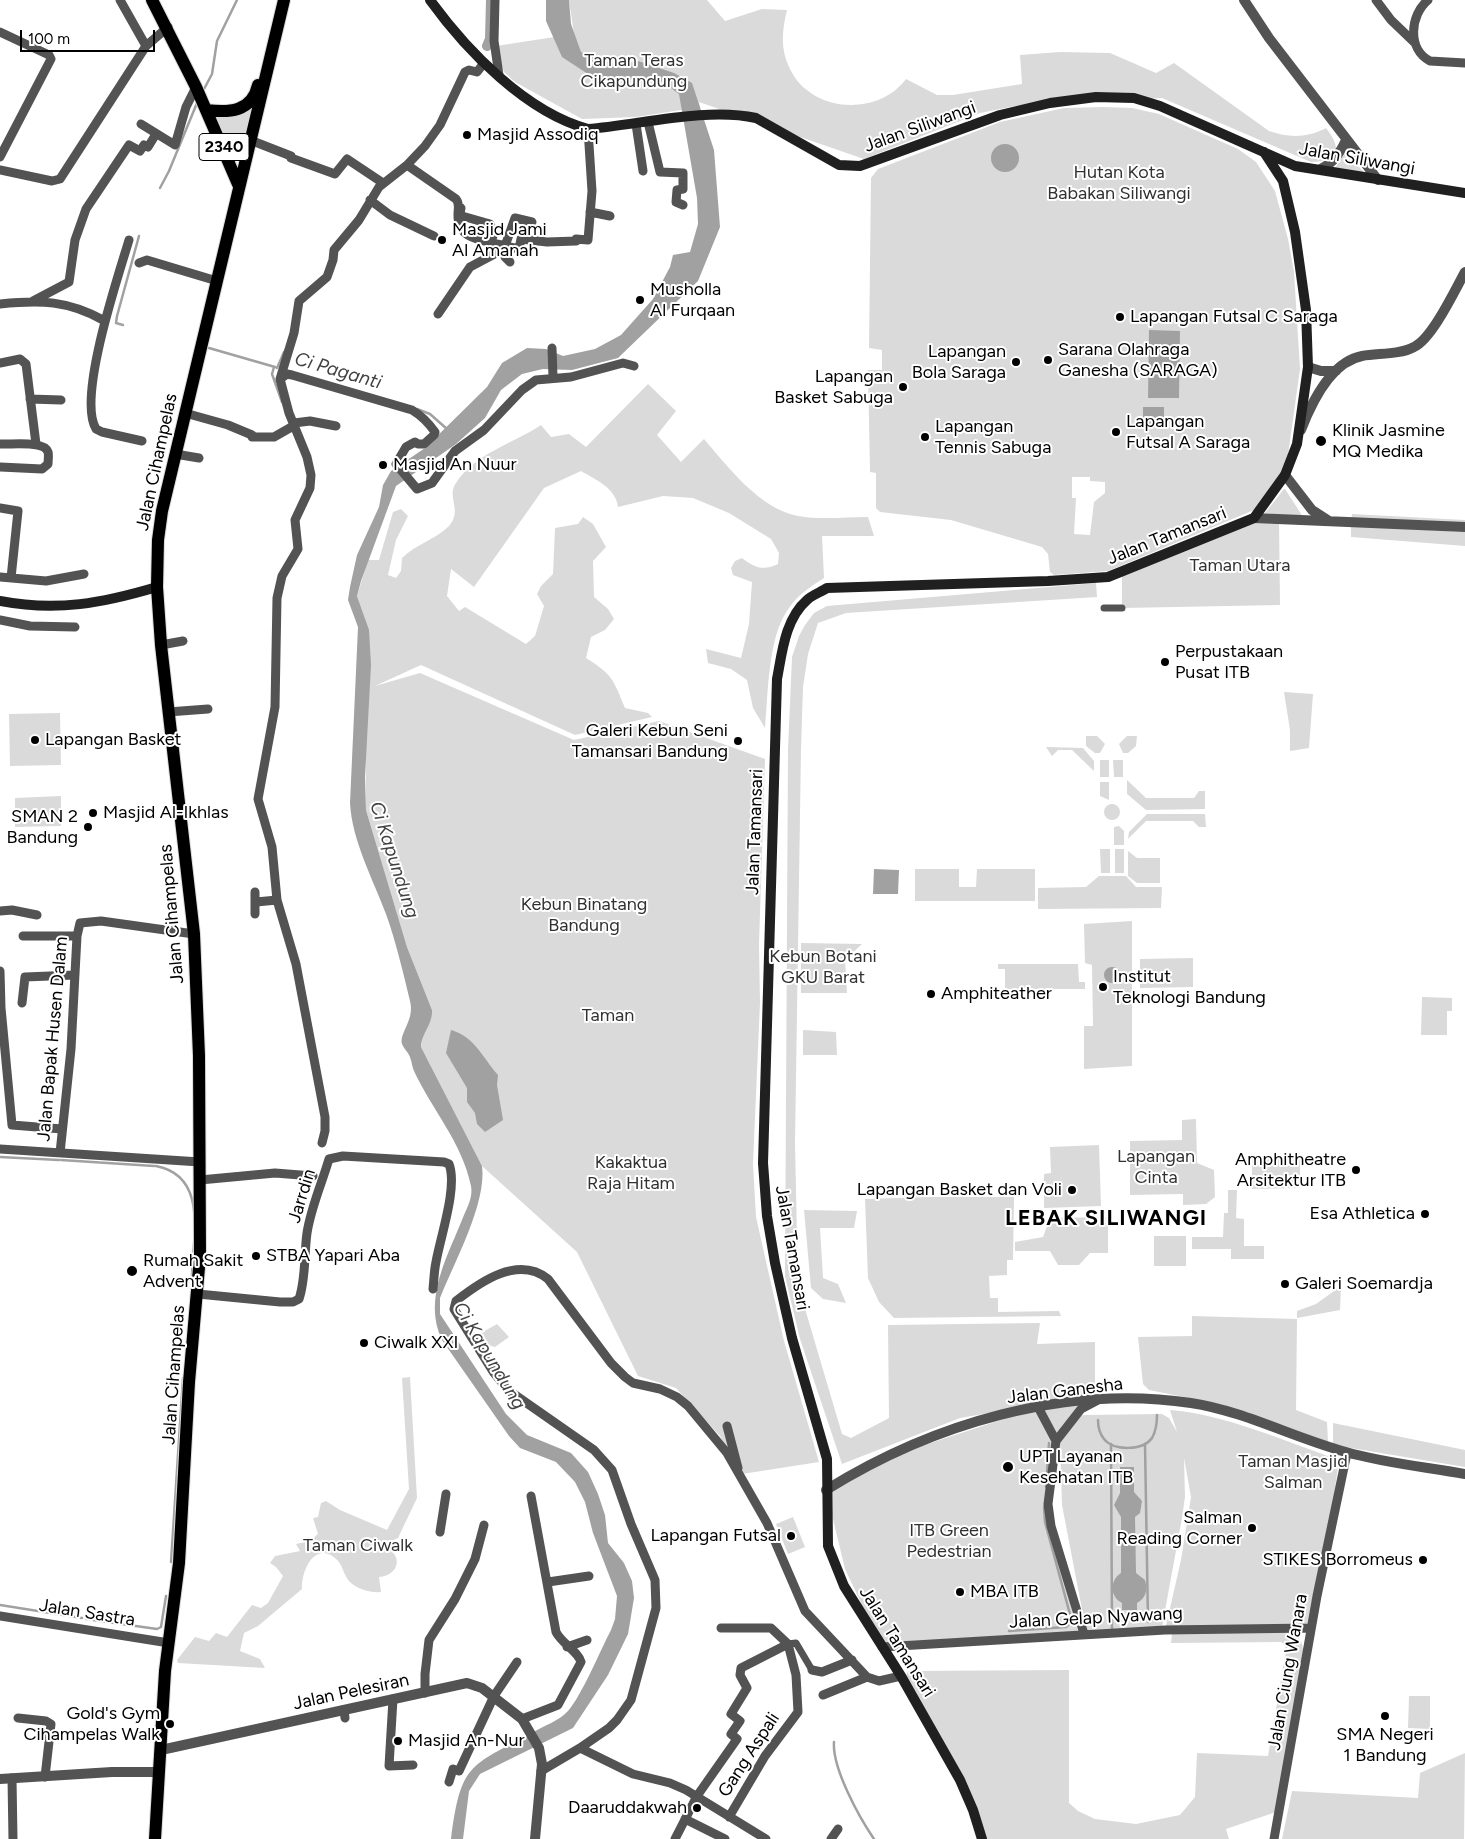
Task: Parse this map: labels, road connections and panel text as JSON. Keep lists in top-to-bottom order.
{
  "streets": {
    "main road": [
      "Jalan Siliwangi",
      "2340",
      "Jalan Cihampelas",
      "Jalan Tamansari"
    ],
    "street": [
      "Jalan Bapak Husen Dalam",
      "Jarrdin",
      "Jalan Ganesha",
      "Jalan Sastra",
      "Jalan Gelap Nyawang",
      "Jalan Ciung Wanara",
      "Jalan Pelesiran",
      "Gang Aspali"
    ]
  },
  "crossings": [
    ["Jalan Siliwangi", "Jalan Tamansari"],
    ["2340", "Jalan Cihampelas"],
    ["Jalan Cihampelas", "Jalan Bapak Husen Dalam"],
    ["Jalan Cihampelas", "Jarrdin"],
    ["Jalan Cihampelas", "Jalan Sastra"],
    ["Jalan Cihampelas", "Jalan Pelesiran"],
    ["Jalan Tamansari", "Jalan Ganesha"],
    ["Jalan Tamansari", "Jalan Gelap Nyawang"],
    ["Jalan Ganesha", "Jalan Ciung Wanara"],
    ["Jalan Gelap Nyawang", "Jalan Ciung Wanara"]
  ],
  "districts": ["LEBAK SILIWANGI"],
  "water": ["Ci Paganti", "Ci Kapundung"],
  "parks": [
    "Taman Teras Cikapundung",
    "Hutan Kota Babakan Siliwangi",
    "Taman Utara",
    "Kebun Binatang Bandung",
    "Kebun Botani GKU Barat",
    "Taman",
    "Lapangan Cinta",
    "Kakaktua Raja Hitam",
    "Taman Masjid Salman",
    "ITB Green Pedestrian",
    "Taman Ciwalk"
  ],
  "places": [
    "Masjid Assodiq",
    "Masjid Jami Al Amanah",
    "Musholla Al Furqaan",
    "Lapangan Futsal C Saraga",
    "Sarana Olahraga Ganesha (SARAGA)",
    "Lapangan Bola Saraga",
    "Lapangan Basket Sabuga",
    "Lapangan Futsal A Saraga",
    "Lapangan Tennis Sabuga",
    "Klinik Jasmine MQ Medika",
    "Masjid An Nuur",
    "Perpustakaan Pusat ITB",
    "Lapangan Basket",
    "Galeri Kebun Seni Tamansari Bandung",
    "Masjid Al-Ikhlas",
    "SMAN 2 Bandung",
    "Institut Teknologi Bandung",
    "Amphiteather",
    "Amphitheatre Arsitektur ITB",
    "Lapangan Basket dan Voli",
    "Esa Athletica",
    "STBA Yapari Aba",
    "Rumah Sakit Advent",
    "Galeri Soemardja",
    "Ciwalk XXI",
    "UPT Layanan Kesehatan ITB",
    "Salman Reading Corner",
    "Lapangan Futsal",
    "STIKES Borromeus",
    "MBA ITB",
    "SMA Negeri 1 Bandung",
    "Gold's Gym Cihampelas Walk",
    "Masjid An-Nur",
    "Daaruddakwah"
  ],
  "scale_bar": "100 m"
}
